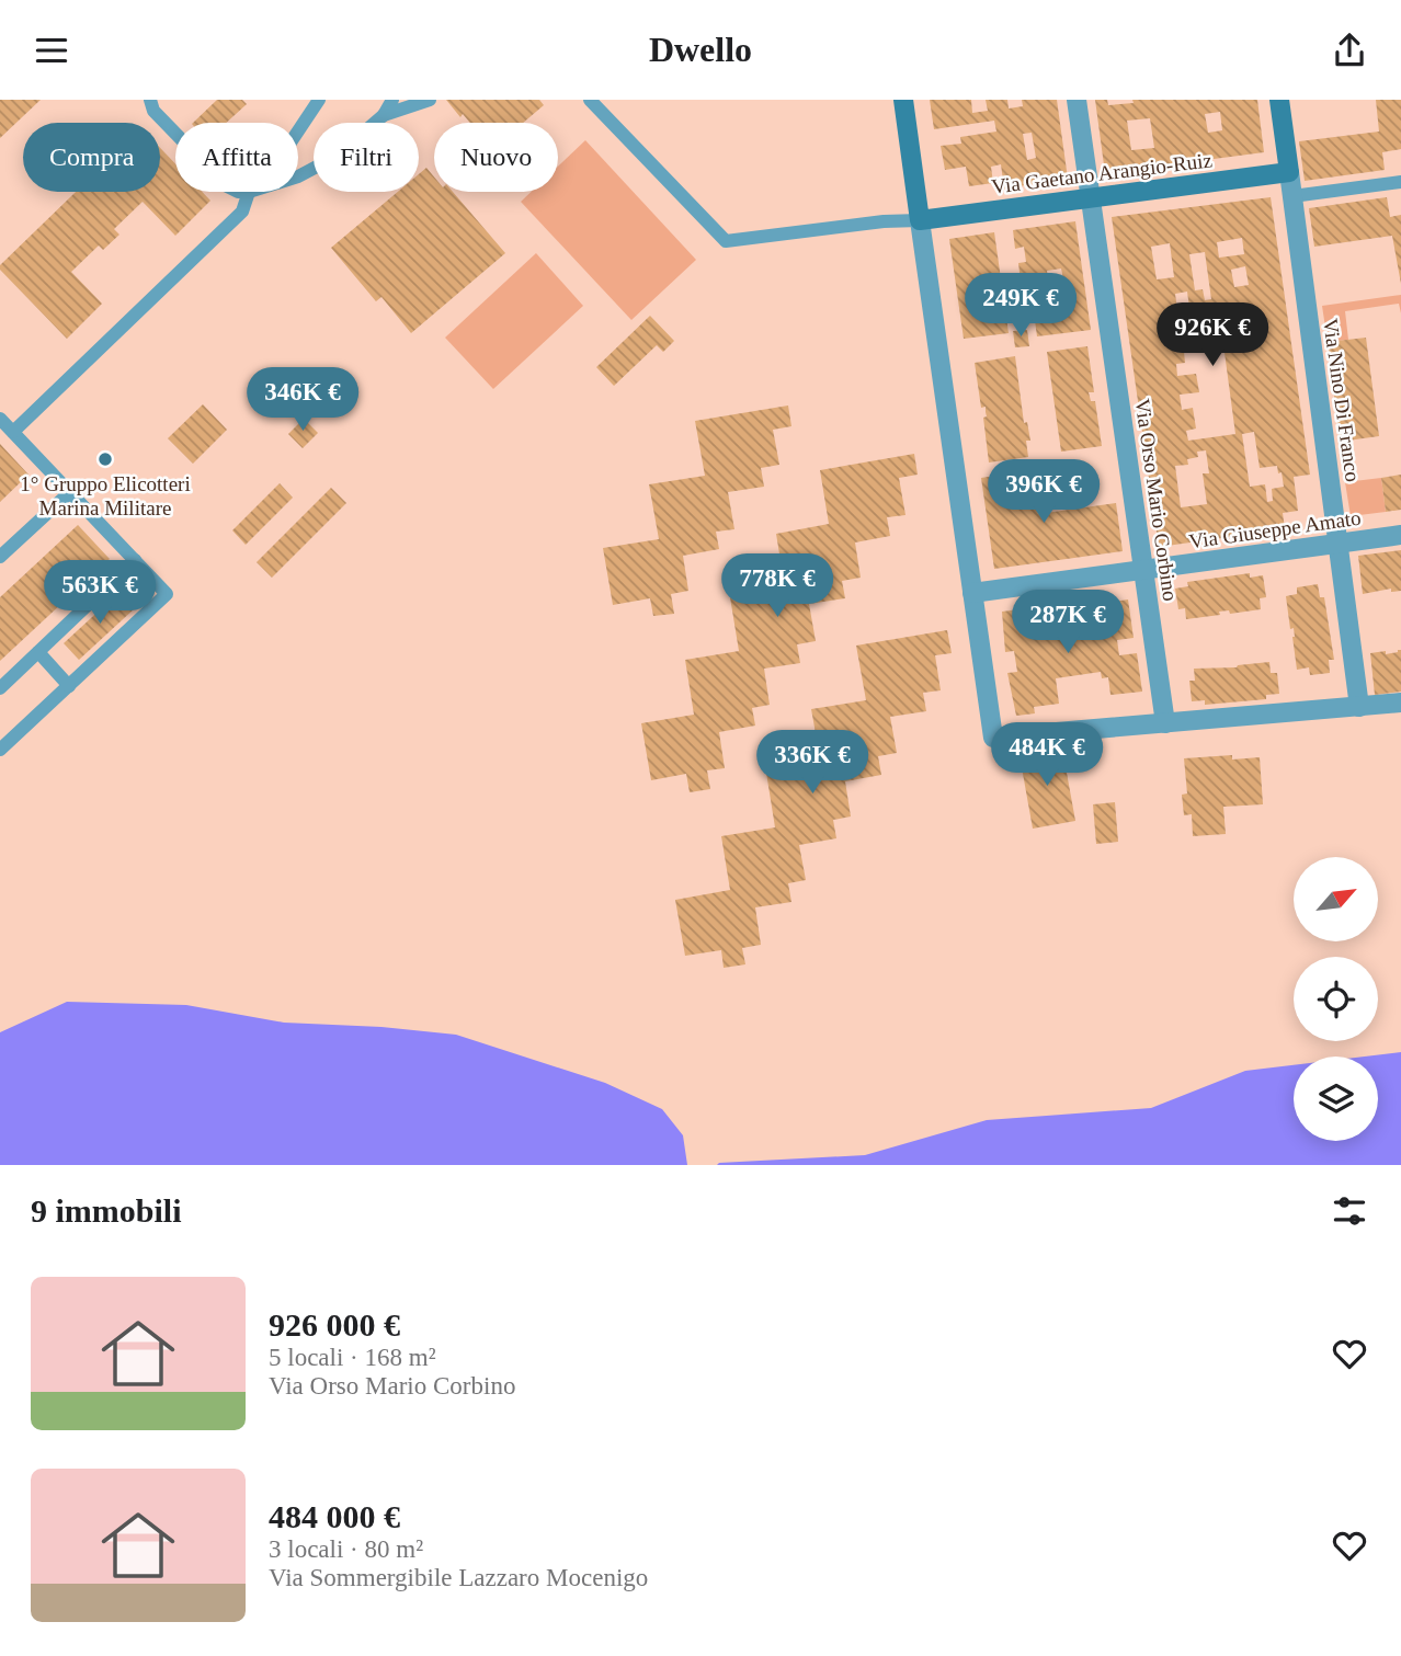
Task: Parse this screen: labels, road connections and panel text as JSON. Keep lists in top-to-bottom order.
{
  "streets": {
    "street": [
      "Via Gaetano Arangio-Ruiz",
      "Via Nino Di Franco",
      "Via Orso Mario Corbino",
      "Via Giuseppe Amato"
    ]
  },
  "crossings": [
    ["Via Gaetano Arangio-Ruiz", "Via Nino Di Franco"],
    ["Via Gaetano Arangio-Ruiz", "Via Orso Mario Corbino"],
    ["Via Nino Di Franco", "Via Giuseppe Amato"],
    ["Via Orso Mario Corbino", "Via Giuseppe Amato"]
  ],
  "places": ["1° Gruppo Elicotteri Marina Militare"],
  "north": "top right",
  "page": {
    "header": "Dwello",
    "chip": [
      "Compra",
      "Affitta",
      "Filtri",
      "Nuovo"
    ],
    "price": [
      "249K €",
      "926K €",
      "346K €",
      "396K €",
      "778K €",
      "563K €",
      "287K €",
      "484K €",
      "336K €"
    ],
    "heading": "9 immobili",
    "list": [
      {
        "name": "926 000 €",
        "note": "5 locali · 168 m² · Via Orso Mario Corbino"
      },
      {
        "name": "484 000 €",
        "note": "3 locali · 80 m² · Via Sommergibile Lazzaro Mocenigo"
      }
    ]
  }
}
